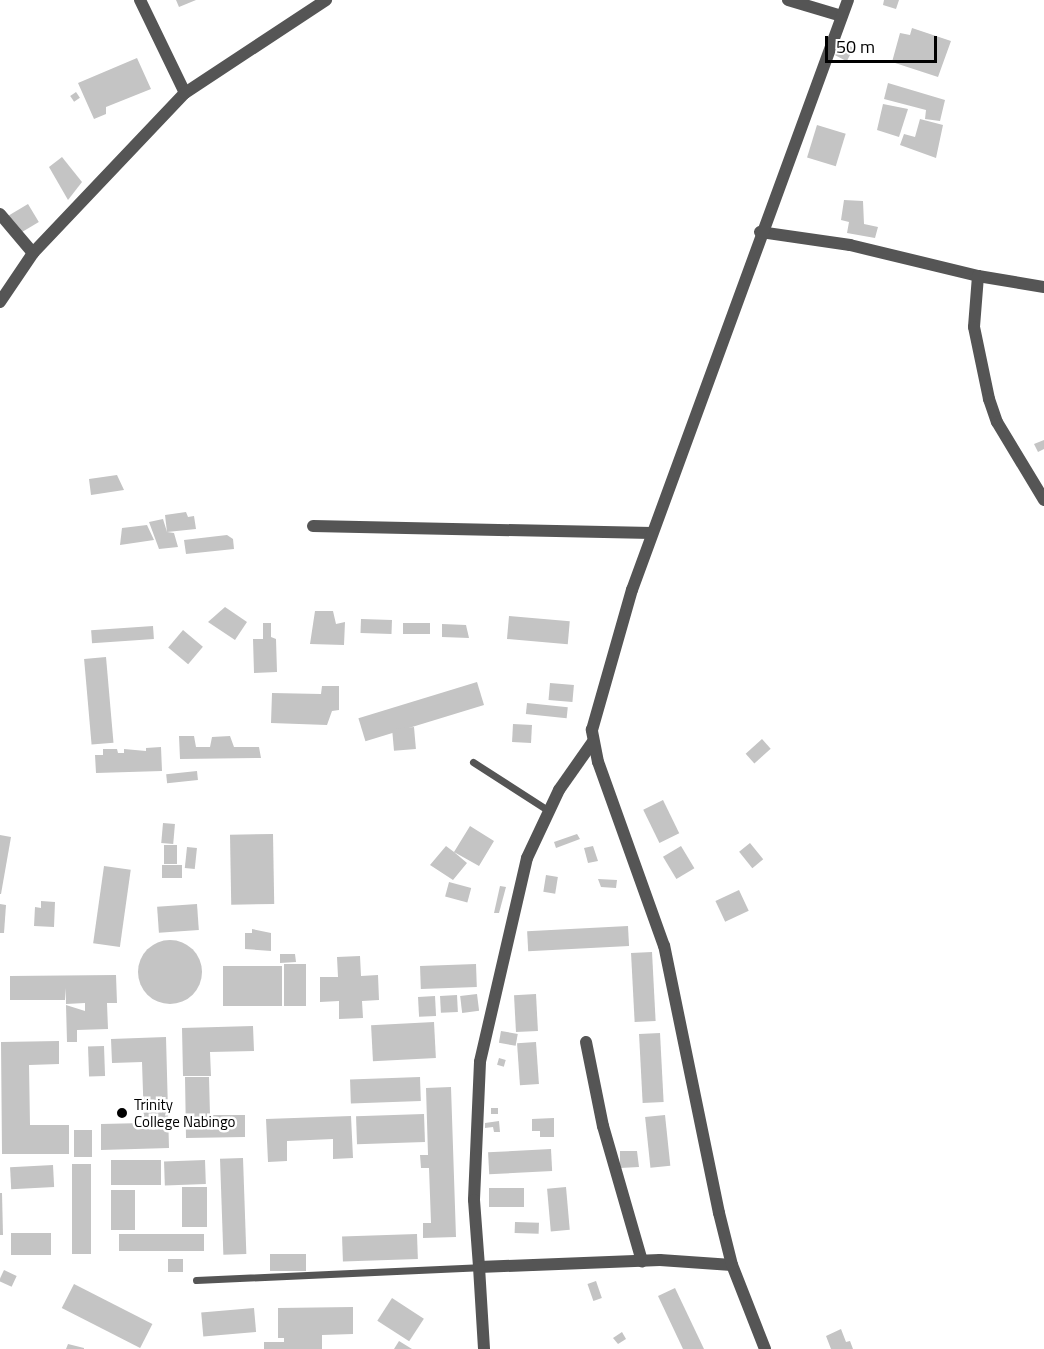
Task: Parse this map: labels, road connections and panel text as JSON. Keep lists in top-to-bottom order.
{
  "places": ["Trinity College Nabingo"],
  "scale_bar": "50 m"
}
